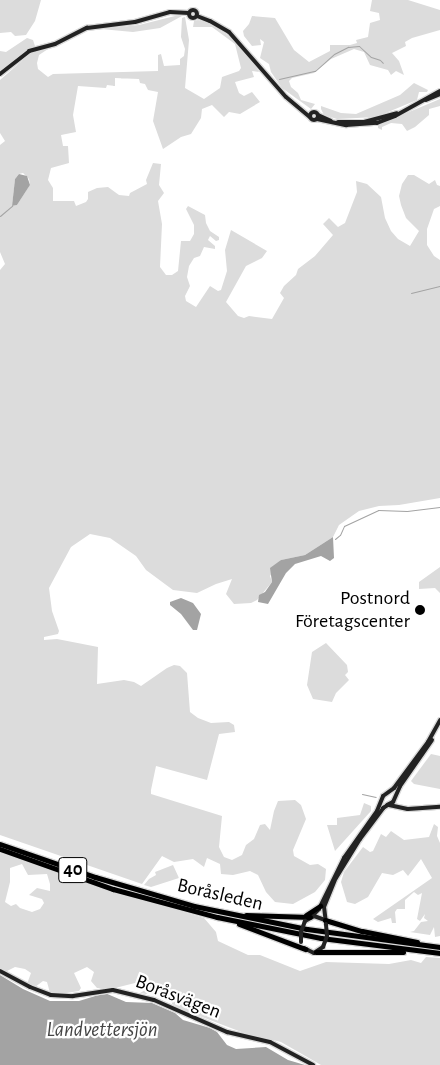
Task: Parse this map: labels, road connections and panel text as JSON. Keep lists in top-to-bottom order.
{
  "streets": {
    "highway": ["40", "Boråsleden"],
    "street": ["Boråsvägen"]
  },
  "water": ["Landvettersjön"],
  "places": ["Postnord Företagscenter"]
}
